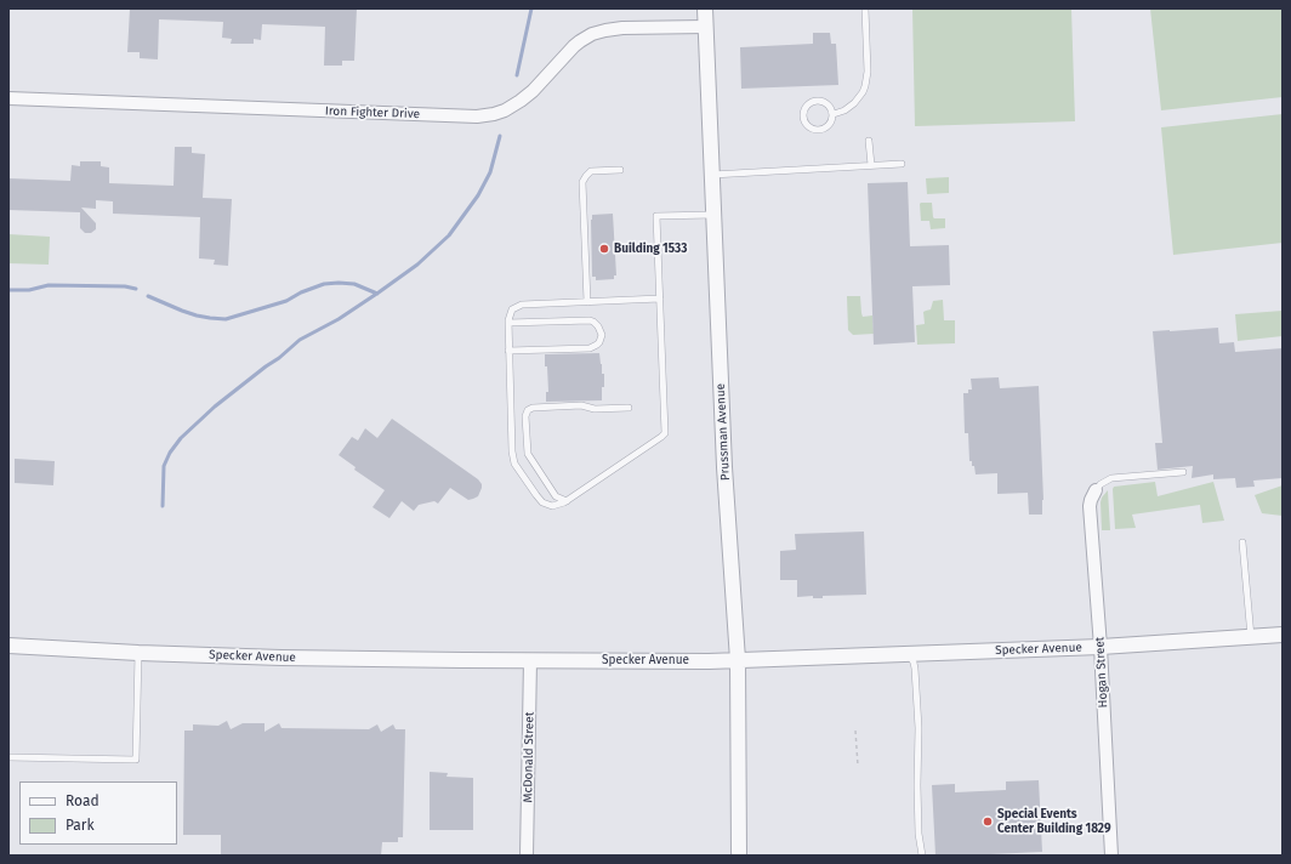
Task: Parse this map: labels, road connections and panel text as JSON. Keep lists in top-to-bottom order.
{
  "streets": {
    "street": [
      "Iron Fighter Drive",
      "Prussman Avenue",
      "Specker Avenue",
      "Hogan Street",
      "McDonald Street"
    ]
  },
  "crossings": [
    ["Iron Fighter Drive", "Prussman Avenue"],
    ["Prussman Avenue", "Specker Avenue"],
    ["Specker Avenue", "Hogan Street"],
    ["Specker Avenue", "McDonald Street"]
  ],
  "places": ["Building 1533", "Special Events Center Building 1829"],
  "legend": ["Road", "Park"]
}
